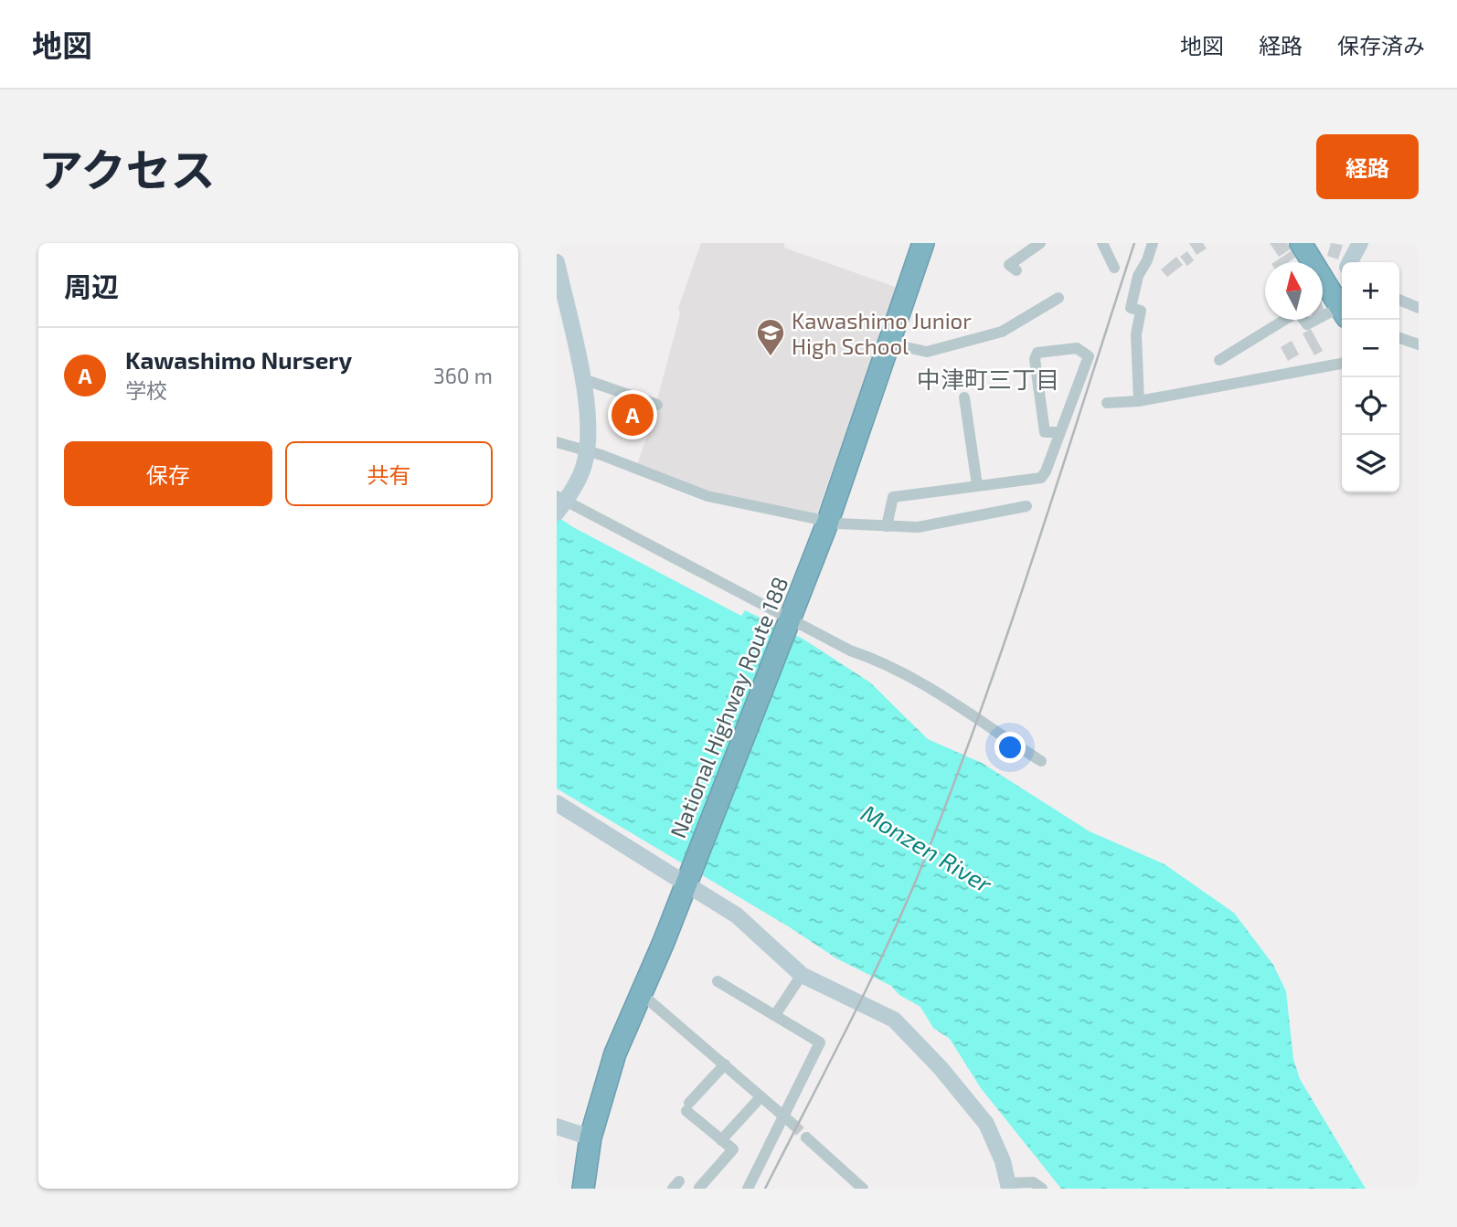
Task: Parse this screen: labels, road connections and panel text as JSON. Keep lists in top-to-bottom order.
{
  "streets": {
    "highway": ["National Highway Route 188"]
  },
  "districts": ["中津町三丁目"],
  "water": ["Monzen River"],
  "places": {
    "school or university": ["Kawashimo Junior High School"]
  },
  "north": "top",
  "page": {
    "header": "地図",
    "nav": ["地図", "経路", "保存済み"],
    "title": "アクセス",
    "buttons": [
      "経路",
      ["保存", "共有"]
    ],
    "heading": "周辺",
    "map_buttons": ["+", "−"],
    "list": [
      {
        "mark": "A",
        "name": "Kawashimo Nursery",
        "note": "学校",
        "value": "360 m"
      }
    ],
    "pins": "A"
  }
}
